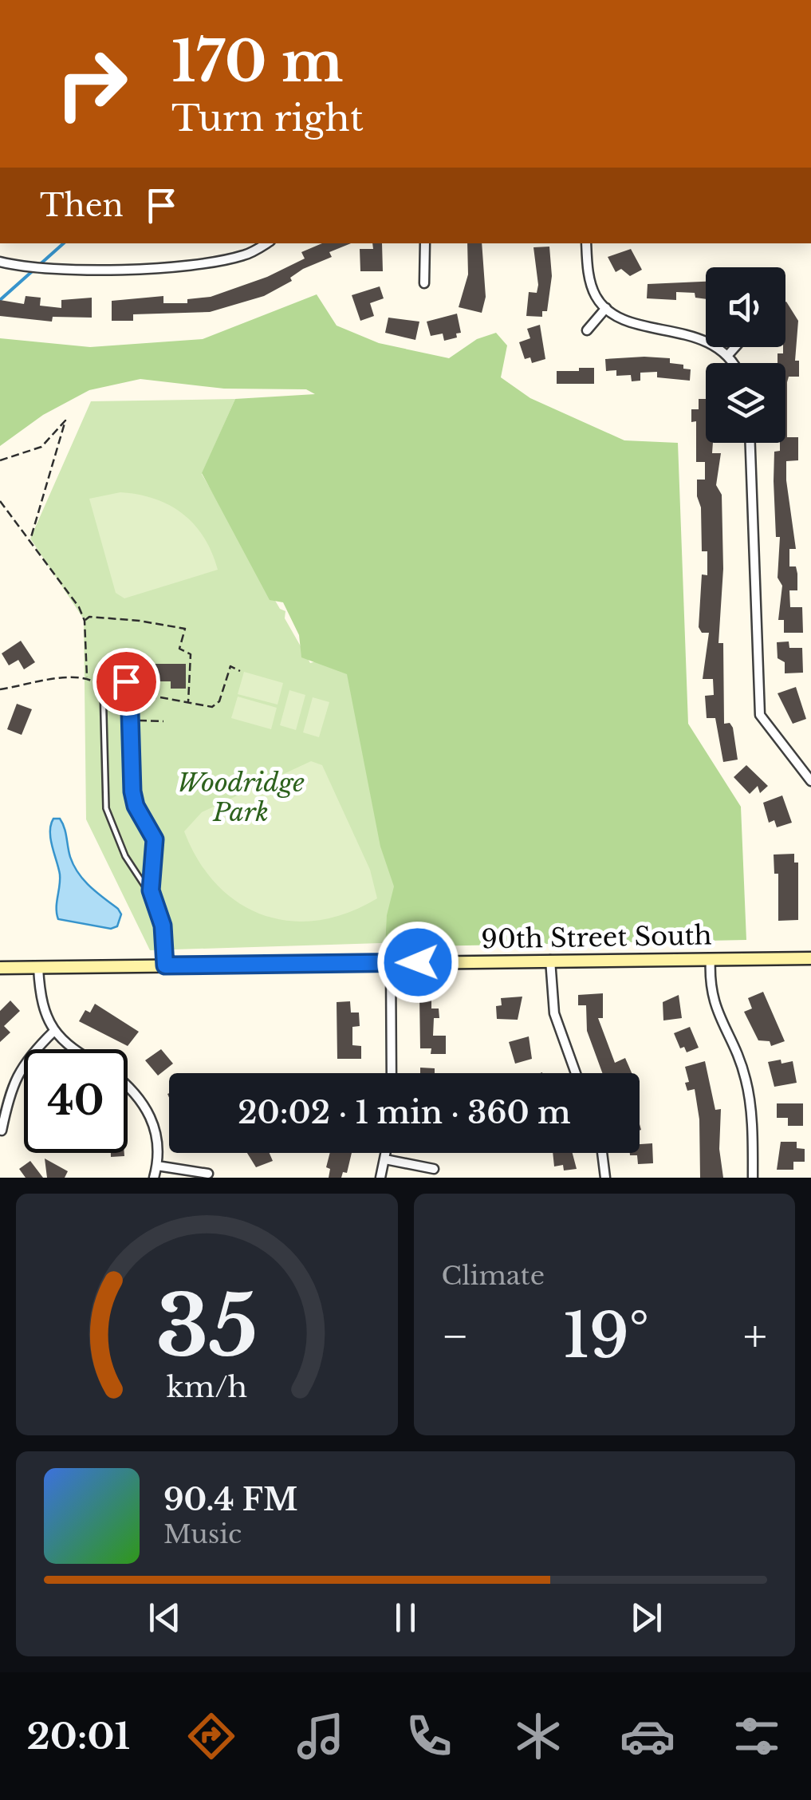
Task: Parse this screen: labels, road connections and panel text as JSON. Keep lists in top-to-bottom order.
{
  "streets": {
    "street": ["90th Street South"]
  },
  "parks": ["Woodridge Park"],
  "page": {
    "turn": ["170 m", "Turn right"],
    "then": "Then",
    "limit": "40",
    "trip": "20:02 · 1 min · 360 m",
    "tile": "Climate",
    "heat": ["−", "19°", "+"],
    "song": ["90.4 FM", "Music"],
    "tabs": "20:01",
    "gauge": ["35", "km/h"]
  }
}
